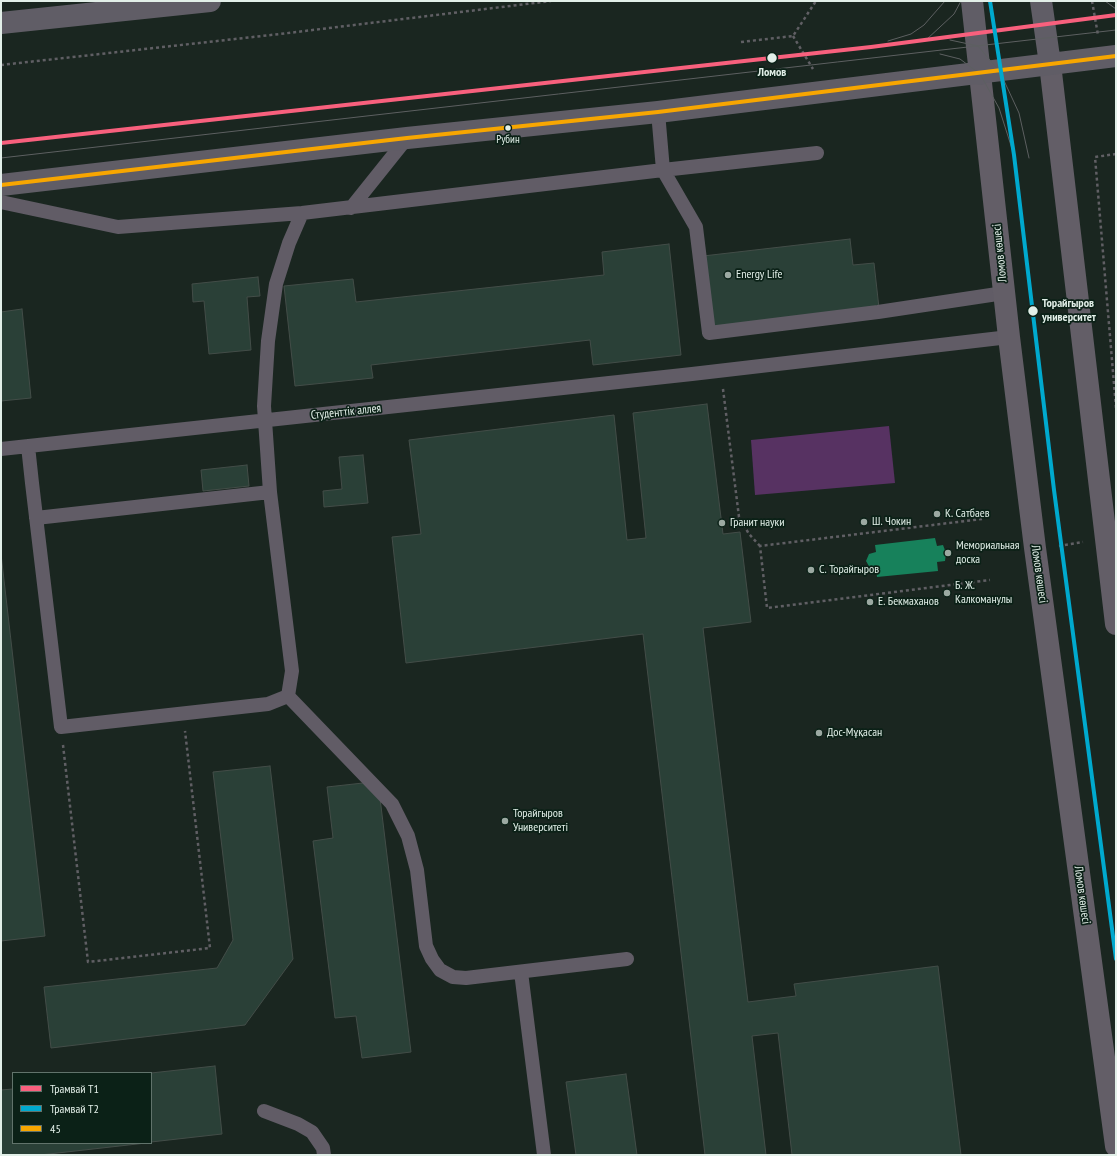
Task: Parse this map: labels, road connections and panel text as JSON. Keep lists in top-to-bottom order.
{
  "streets": {
    "main road": ["Ломов көшесі"],
    "lane": ["Студенттік аллея"]
  },
  "crossings": [
    ["Ломов көшесі", "Студенттік аллея"]
  ],
  "places": [
    "Ломов",
    "Рубин",
    "Energy Life",
    "Торайгыров университет",
    "К. Сатбаев",
    "Ш. Чокин",
    "Гранит науки",
    "Мемориальная доска",
    "С. Торайгыров",
    "Б. Ж. Калкоманулы",
    "Е. Бекмаханов",
    "Дос-Мұқасан",
    "Торайгыров Университеті"
  ],
  "lines": ["tram line T2", "tram line T1", "transit line 45"],
  "legend": ["Трамвай T1", "Трамвай T2", "45"]
}
